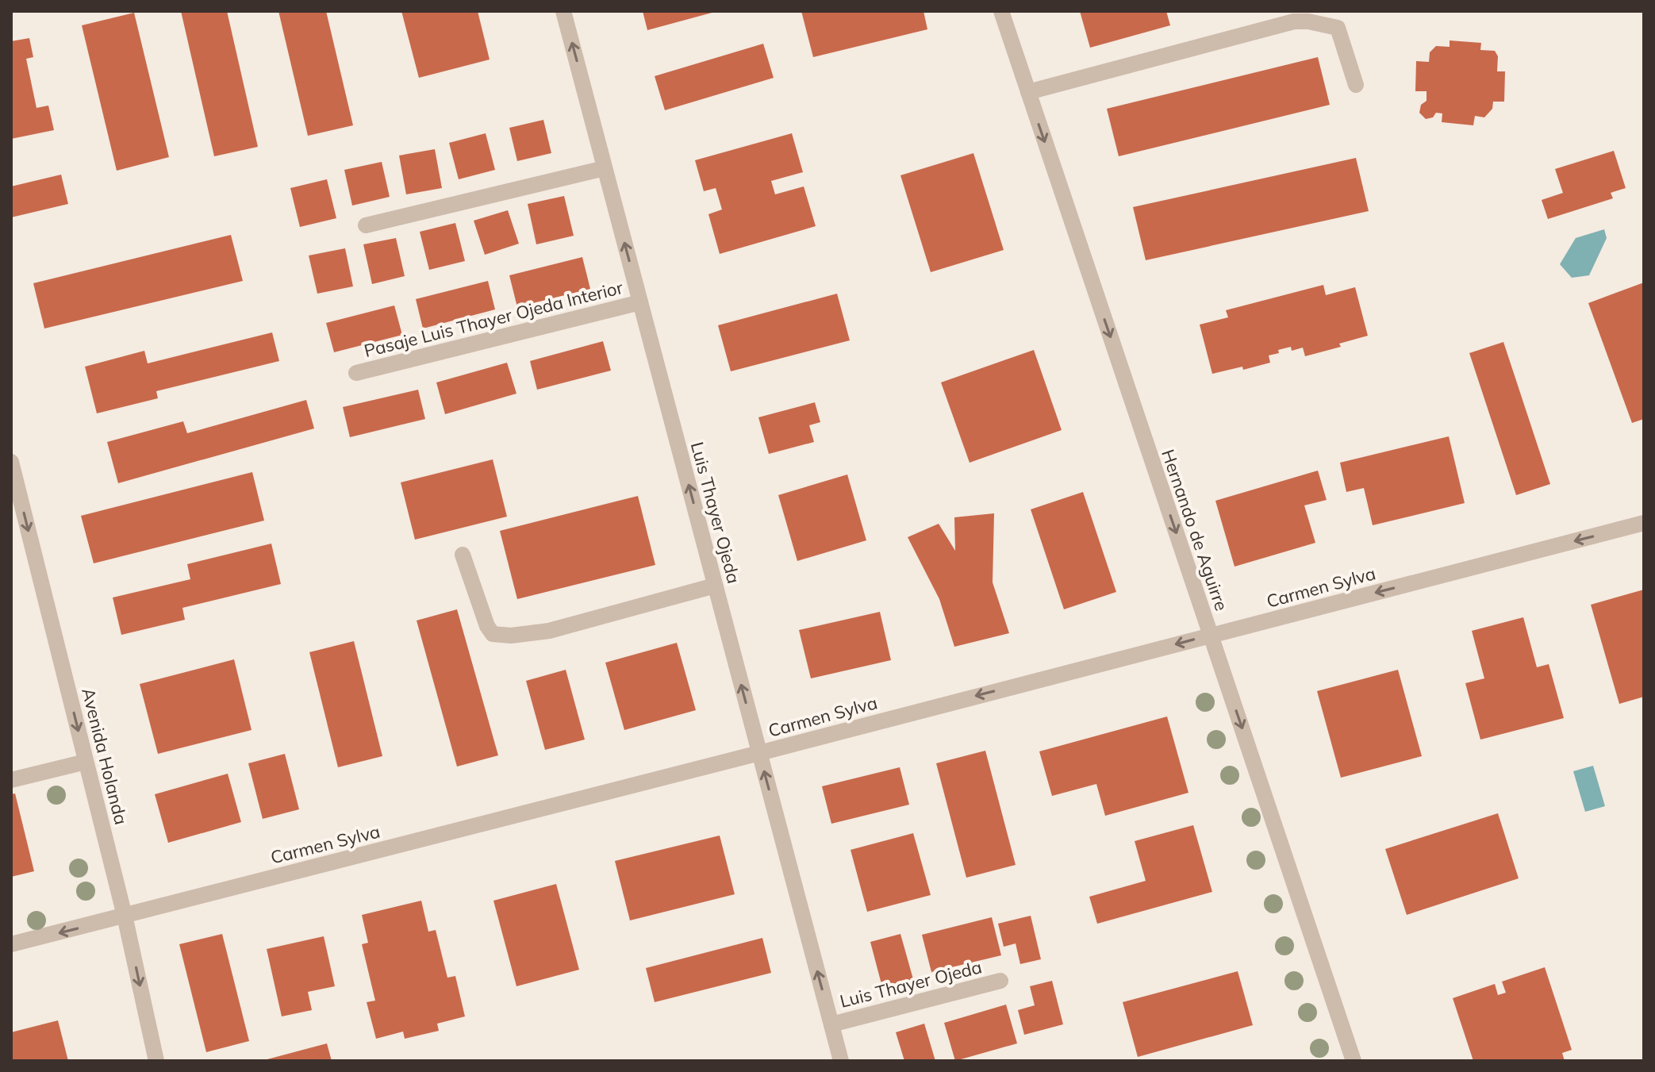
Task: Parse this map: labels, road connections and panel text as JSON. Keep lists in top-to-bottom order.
{
  "streets": {
    "street": [
      "Pasaje Luis Thayer Ojeda Interior",
      "Luis Thayer Ojeda",
      "Hernando de Aguirre",
      "Carmen Sylva",
      "Avenida Holanda"
    ]
  },
  "crossings": [
    ["Pasaje Luis Thayer Ojeda Interior", "Luis Thayer Ojeda"],
    ["Luis Thayer Ojeda", "Carmen Sylva"],
    ["Hernando de Aguirre", "Carmen Sylva"],
    ["Carmen Sylva", "Avenida Holanda"]
  ],
  "one_way": [
    "Luis Thayer Ojeda",
    "Hernando de Aguirre",
    "Carmen Sylva",
    "Avenida Holanda"
  ]
}
